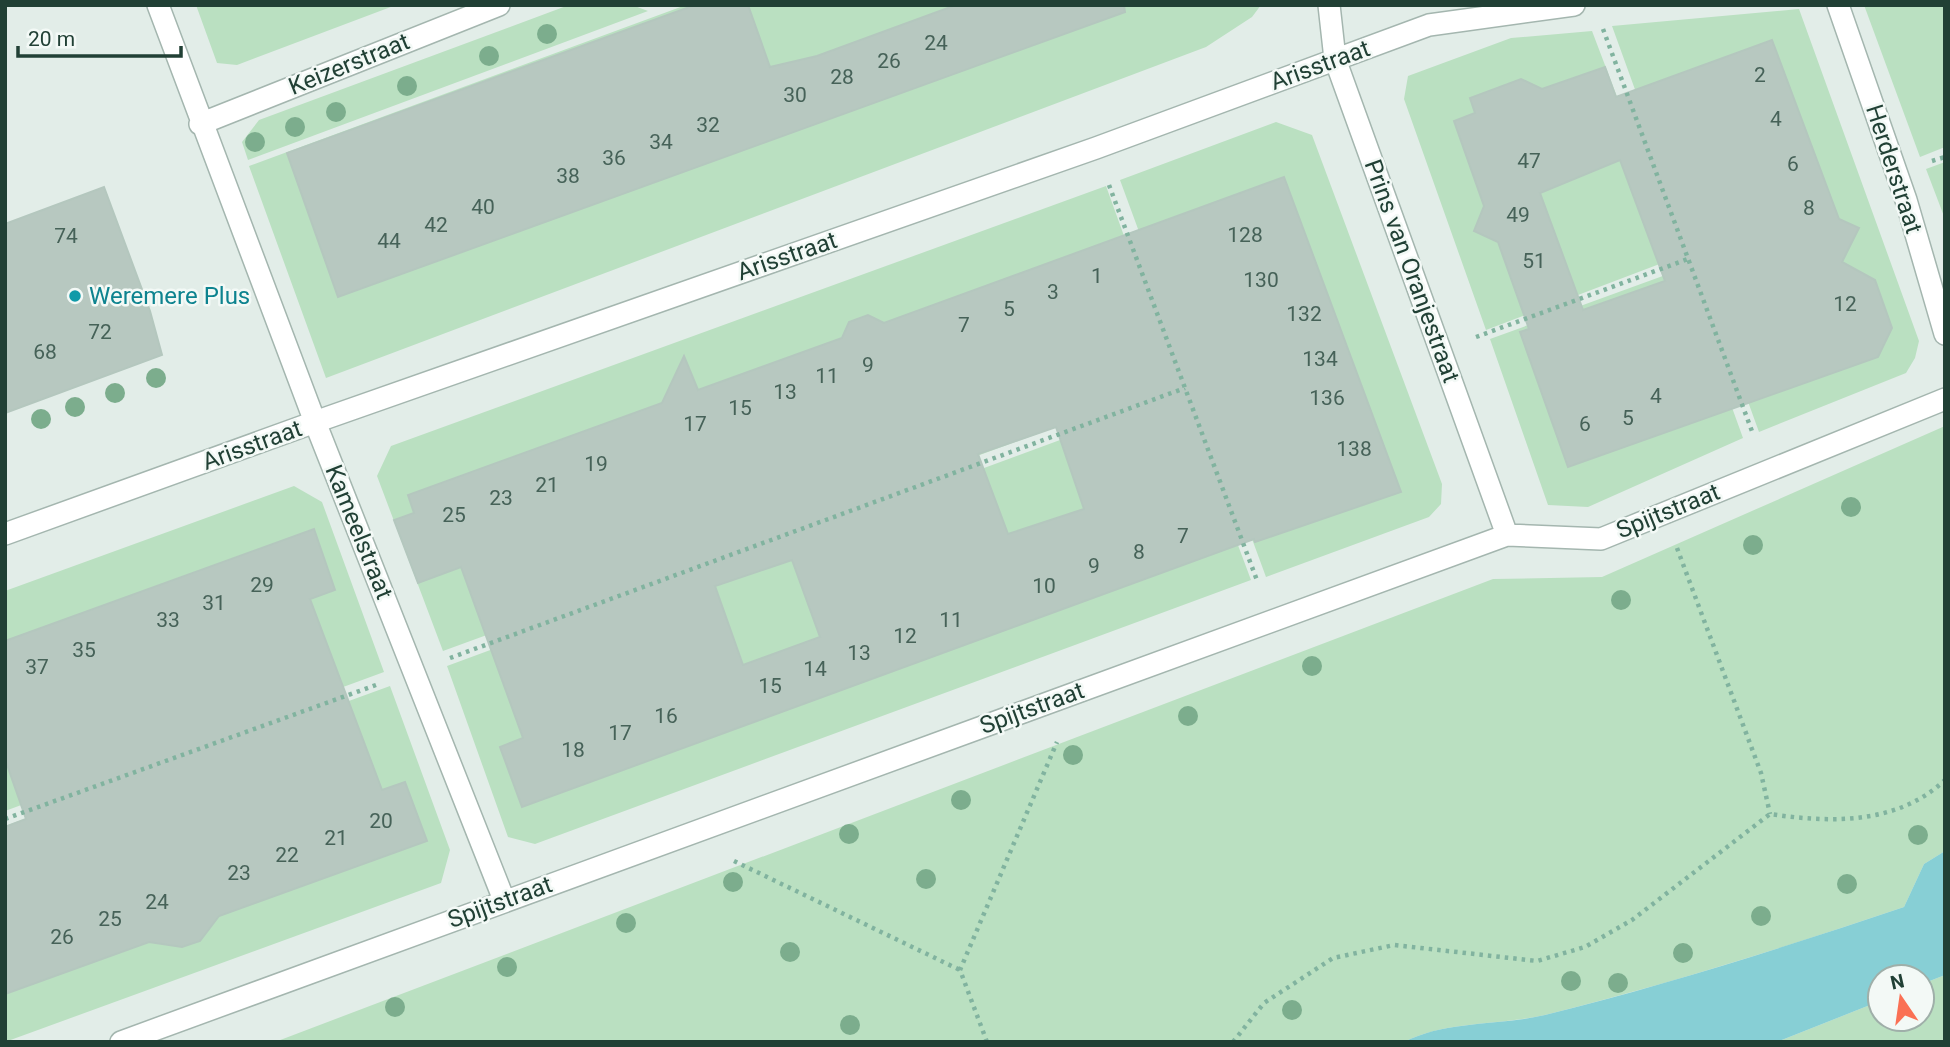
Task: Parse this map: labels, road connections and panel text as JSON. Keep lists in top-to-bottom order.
{
  "streets": {
    "street": [
      "Keizerstraat",
      "Arisstraat",
      "Herderstraat",
      "Prins van Oranjestraat",
      "Spijtstraat",
      "Kameelstraat"
    ]
  },
  "crossings": [
    ["Keizerstraat", "Kameelstraat"],
    ["Arisstraat", "Prins van Oranjestraat"],
    ["Arisstraat", "Kameelstraat"],
    ["Prins van Oranjestraat", "Spijtstraat"],
    ["Spijtstraat", "Kameelstraat"]
  ],
  "places": ["Weremere Plus"],
  "house_numbers": [
    "24",
    "26",
    "2",
    "28",
    "30",
    "4",
    "32",
    "34",
    "36",
    "47",
    "6",
    "38",
    "40",
    "8",
    "49",
    "42",
    "128",
    "74",
    "44",
    "51",
    "1",
    "130",
    "3",
    "12",
    "5",
    "132",
    "7",
    "72",
    "68",
    "134",
    "9",
    "11",
    "13",
    "4",
    "136",
    "15",
    "5",
    "17",
    "6",
    "138",
    "19",
    "21",
    "23",
    "25",
    "7",
    "8",
    "9",
    "29",
    "10",
    "31",
    "33",
    "11",
    "12",
    "35",
    "13",
    "37",
    "14",
    "15",
    "16",
    "17",
    "18",
    "20",
    "21",
    "22",
    "23",
    "24",
    "25",
    "26"
  ],
  "scale_bar": "20 m",
  "north": "top"
}
